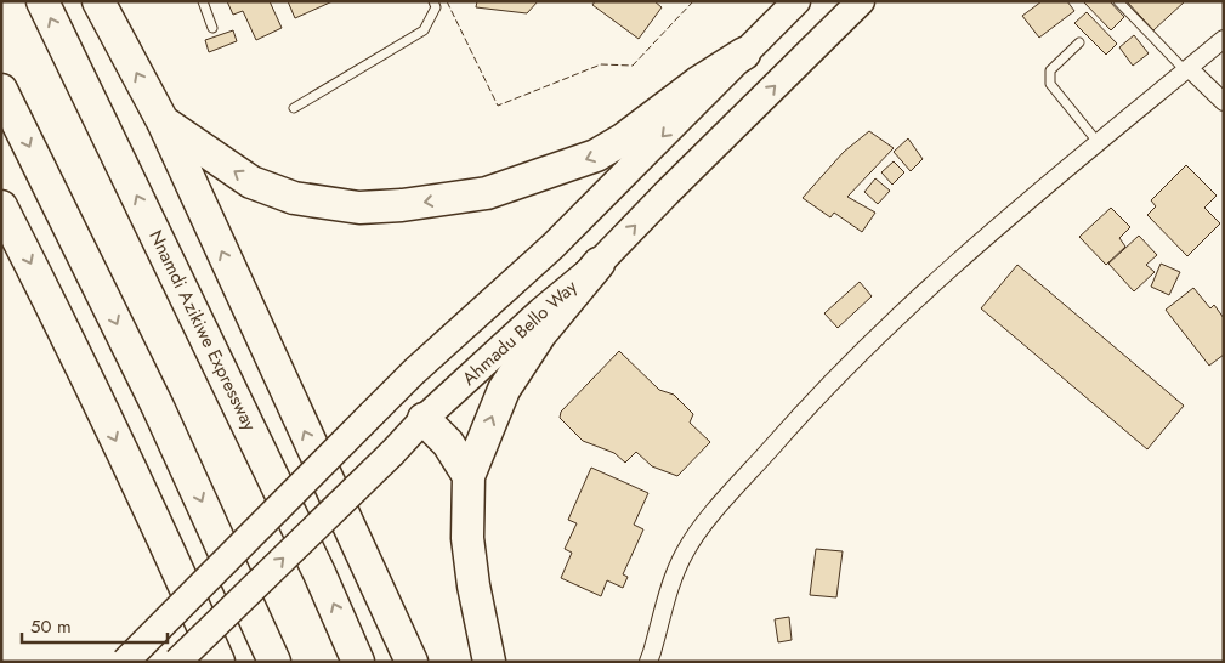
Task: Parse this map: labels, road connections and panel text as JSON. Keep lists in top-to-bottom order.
{
  "streets": {
    "highway": ["Nnamdi Azikiwe Expressway"],
    "main road": ["Ahmadu Bello Way"]
  },
  "scale_bar": "50 m"
}
